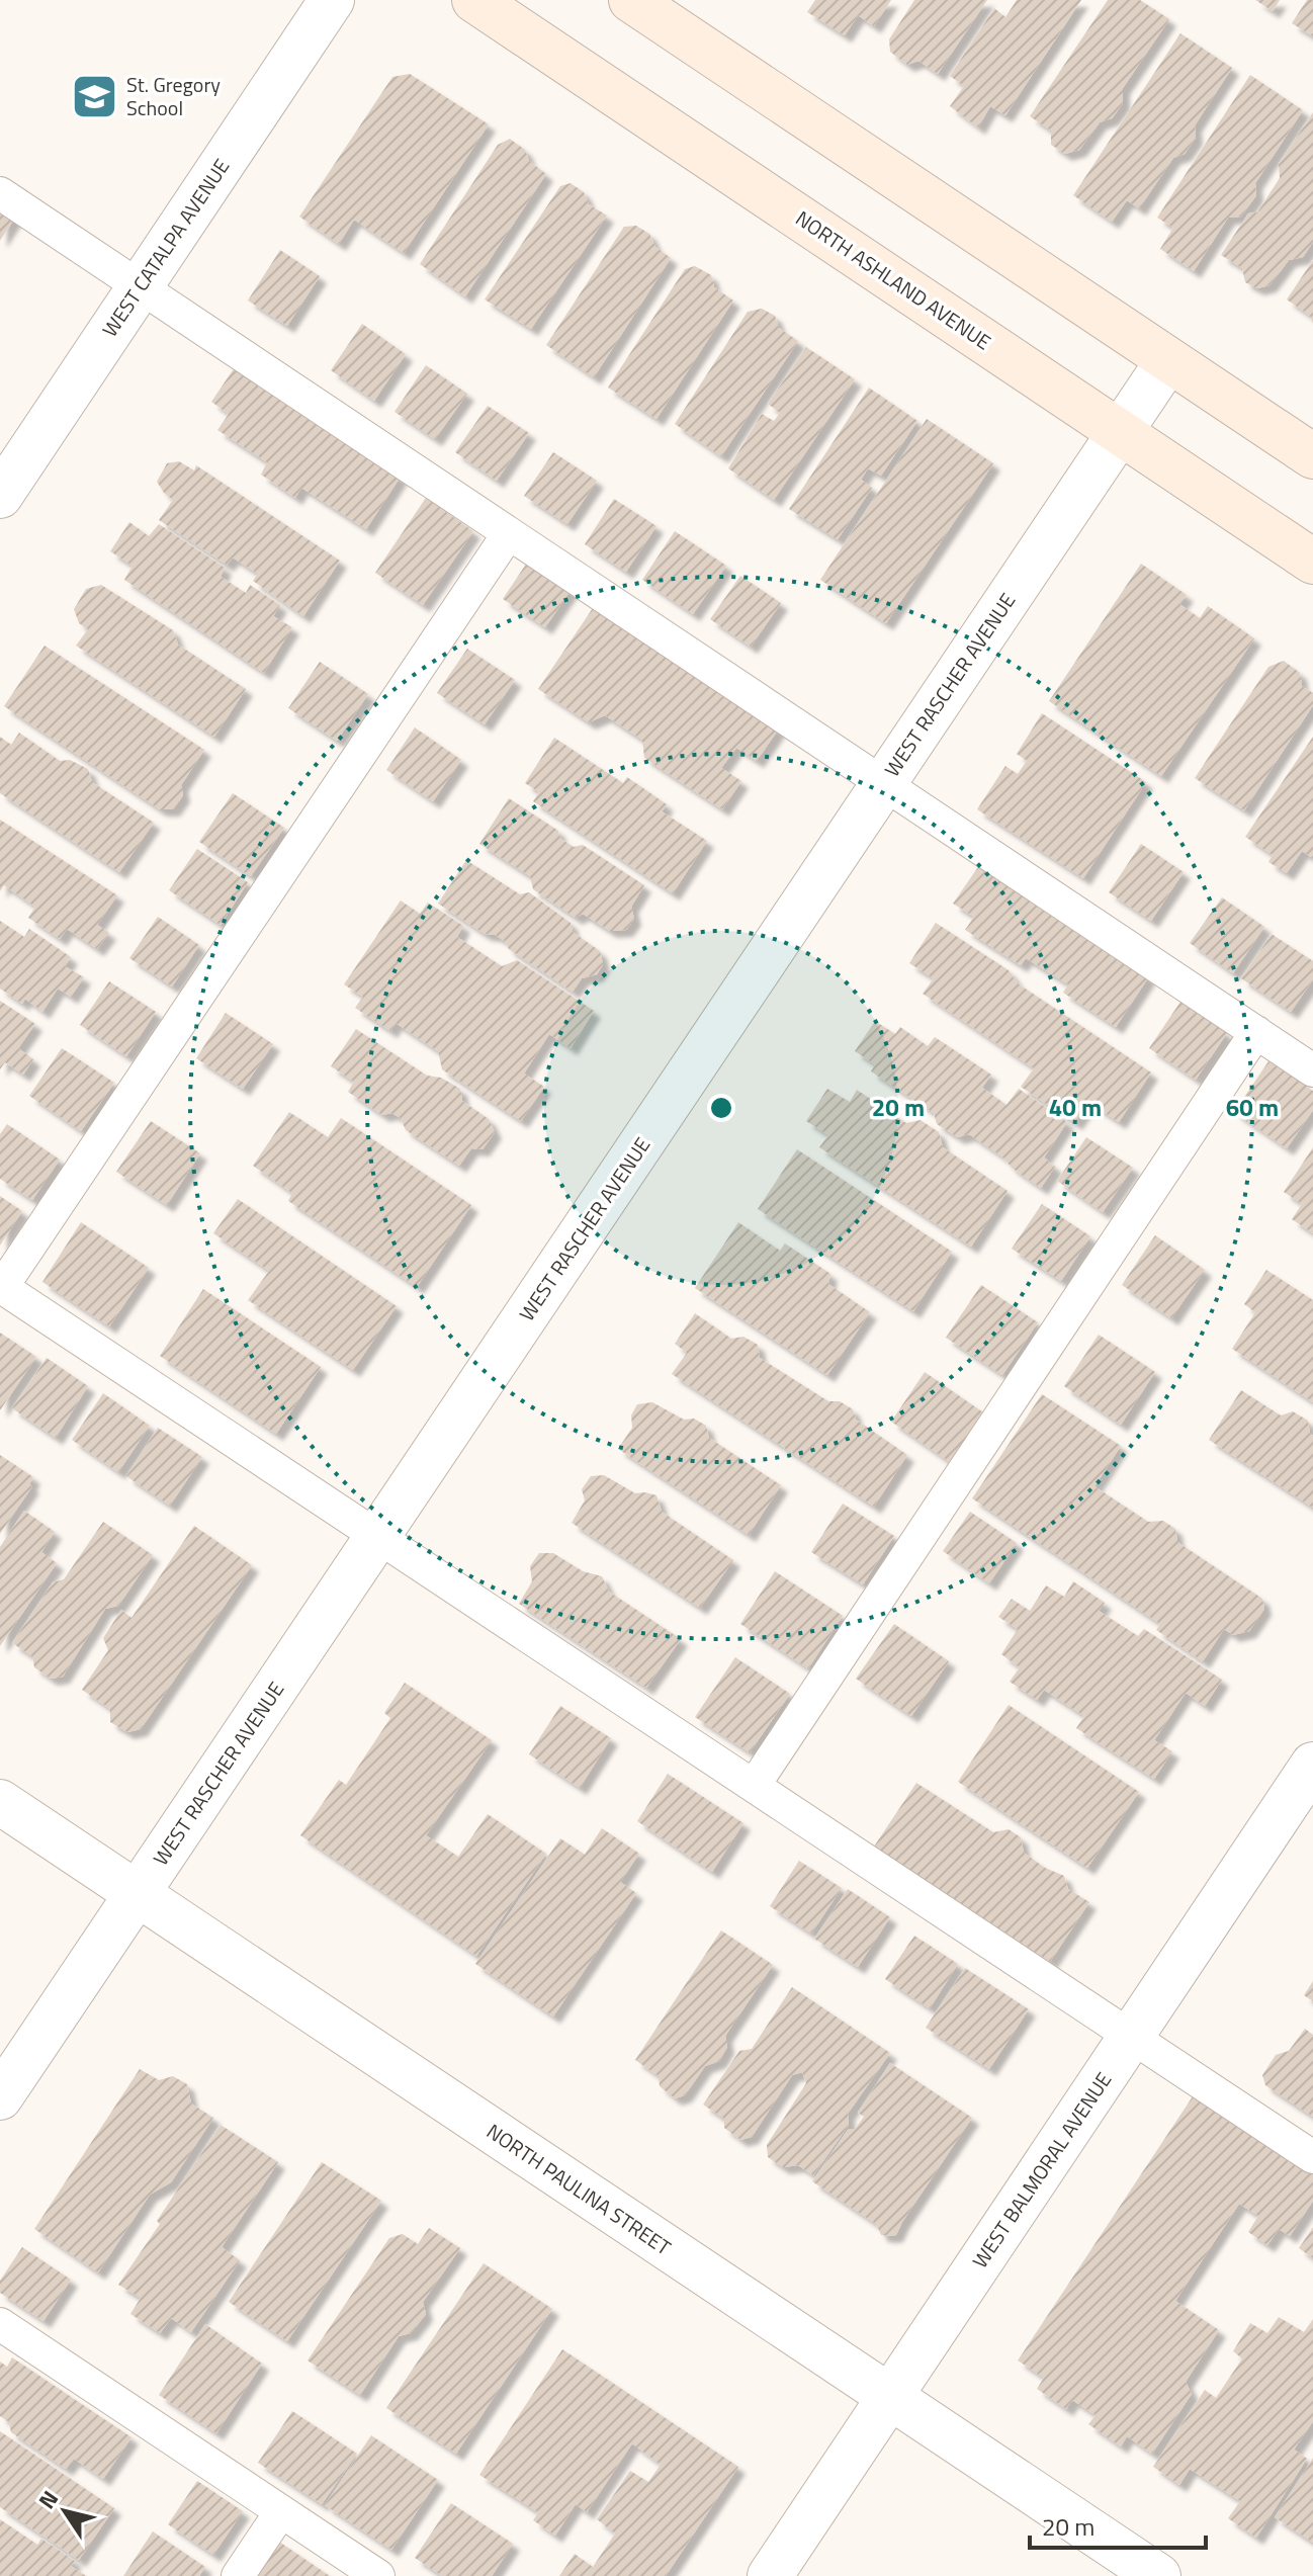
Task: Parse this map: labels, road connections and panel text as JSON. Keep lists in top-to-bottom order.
{
  "streets": {
    "main road": ["NORTH ASHLAND AVENUE"],
    "street": [
      "WEST CATALPA AVENUE",
      "WEST RASCHER AVENUE",
      "WEST BALMORAL AVENUE",
      "NORTH PAULINA STREET"
    ]
  },
  "crossings": [
    ["NORTH ASHLAND AVENUE", "WEST RASCHER AVENUE"],
    ["WEST RASCHER AVENUE", "NORTH PAULINA STREET"],
    ["WEST BALMORAL AVENUE", "NORTH PAULINA STREET"]
  ],
  "places": {
    "school or university": ["St. Gregory School"]
  },
  "scale_bar": "20 m",
  "north": "top left",
  "rings": ["20 m", "40 m", "60 m"]
}
